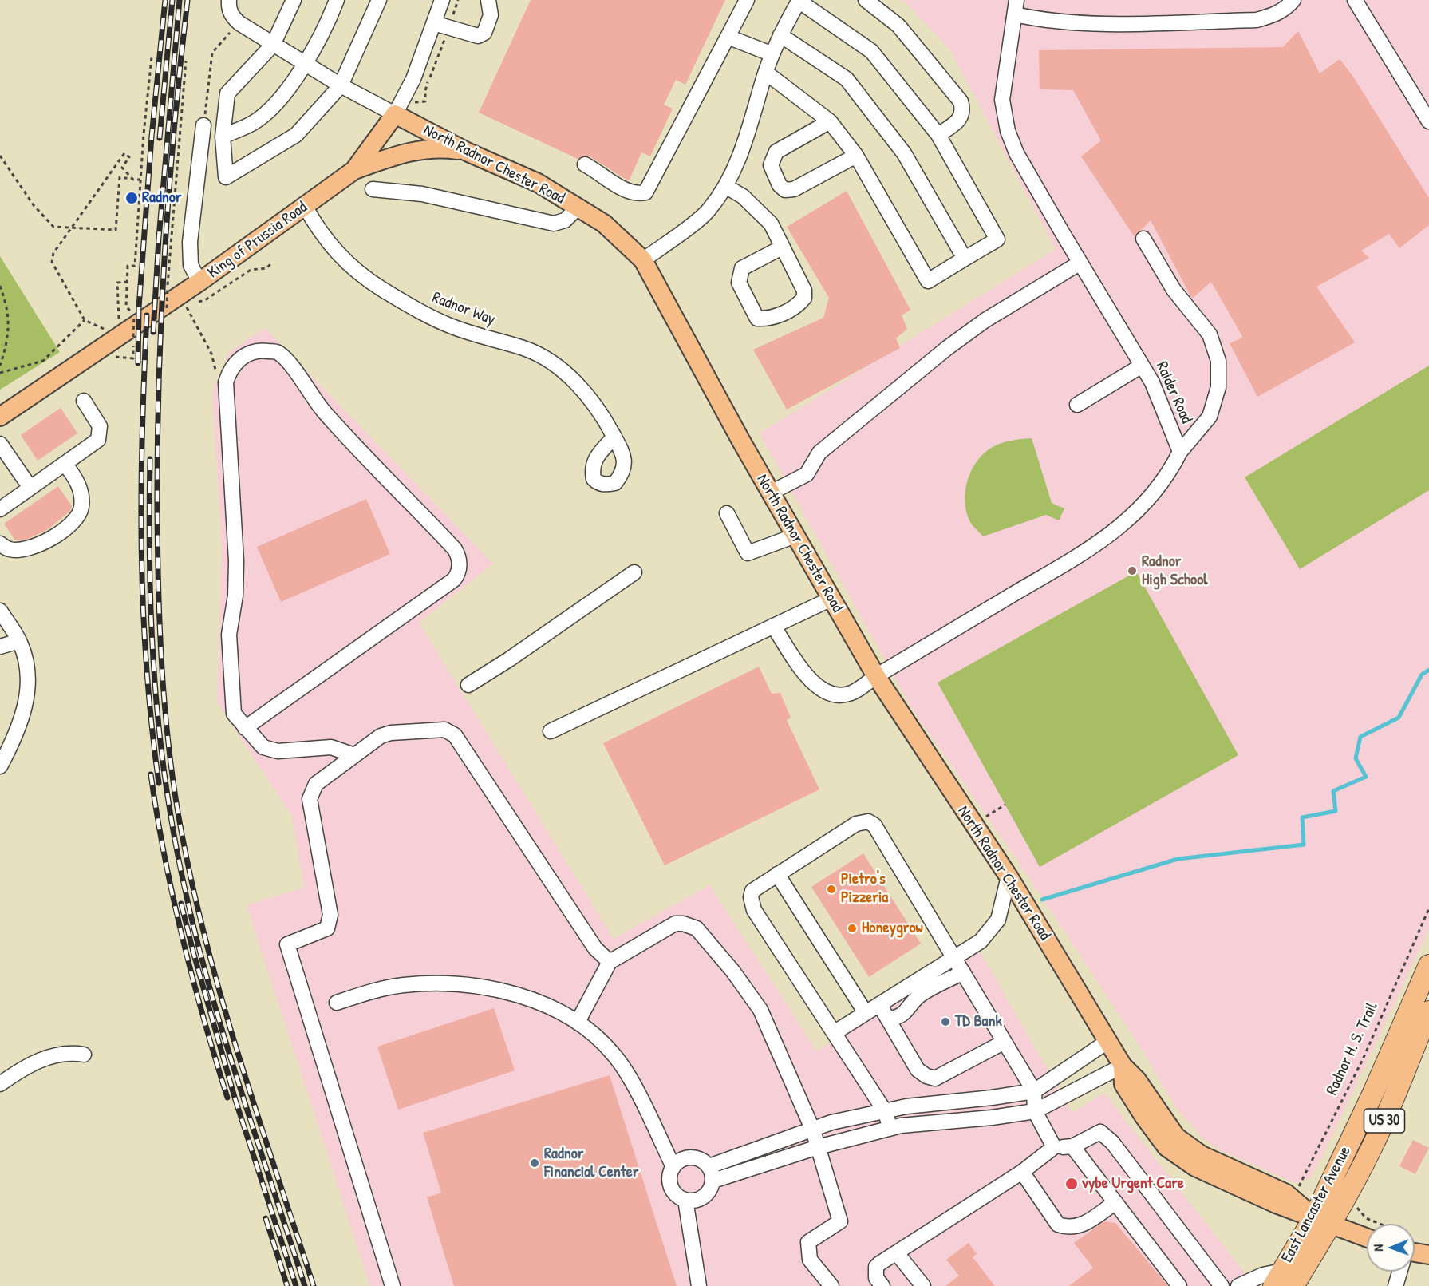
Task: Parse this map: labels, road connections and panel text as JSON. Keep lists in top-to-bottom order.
{
  "streets": {
    "highway": ["US 30", "East Lancaster Avenue"],
    "main road": ["North Radnor Chester Road", "King of Prussia Road"],
    "street": ["Radnor Way", "Raider Road"],
    "path": ["Radnor H. S. Trail"]
  },
  "crossings": [
    ["North Radnor Chester Road", "King of Prussia Road"],
    ["North Radnor Chester Road", "Radnor H. S. Trail"],
    ["North Radnor Chester Road", "East Lancaster Avenue"],
    ["King of Prussia Road", "Radnor Way"]
  ],
  "places": [
    "Radnor",
    "Radnor High School",
    "Pietro's Pizzeria",
    "Honeygrow",
    "TD Bank",
    "Radnor Financial Center",
    "vybe Urgent Care"
  ],
  "north": "left"
}
